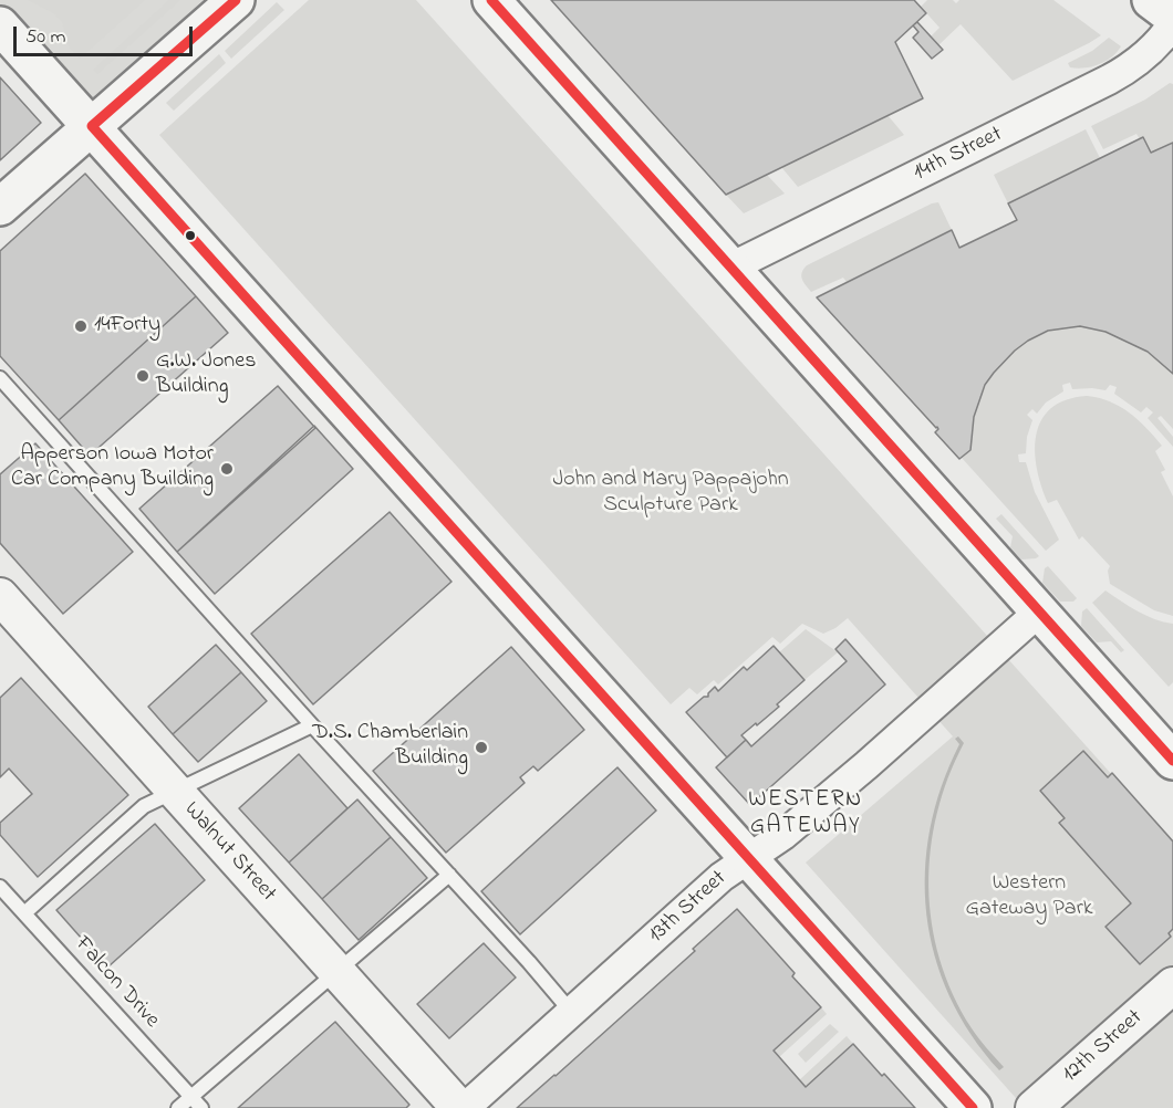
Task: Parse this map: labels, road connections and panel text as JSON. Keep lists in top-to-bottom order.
{
  "streets": {
    "street": [
      "14th Street",
      "Walnut Street",
      "13th Street",
      "12th Street"
    ],
    "lane": ["Falcon Drive"]
  },
  "districts": ["WESTERN GATEWAY"],
  "parks": ["John and Mary Pappajohn Sculpture Park", "Western Gateway Park"],
  "places": [
    "14Forty",
    "G.W. Jones Building",
    "Apperson Iowa Motor Car Company Building",
    "D.S. Chamberlain Building"
  ],
  "scale_bar": "50 m"
}
